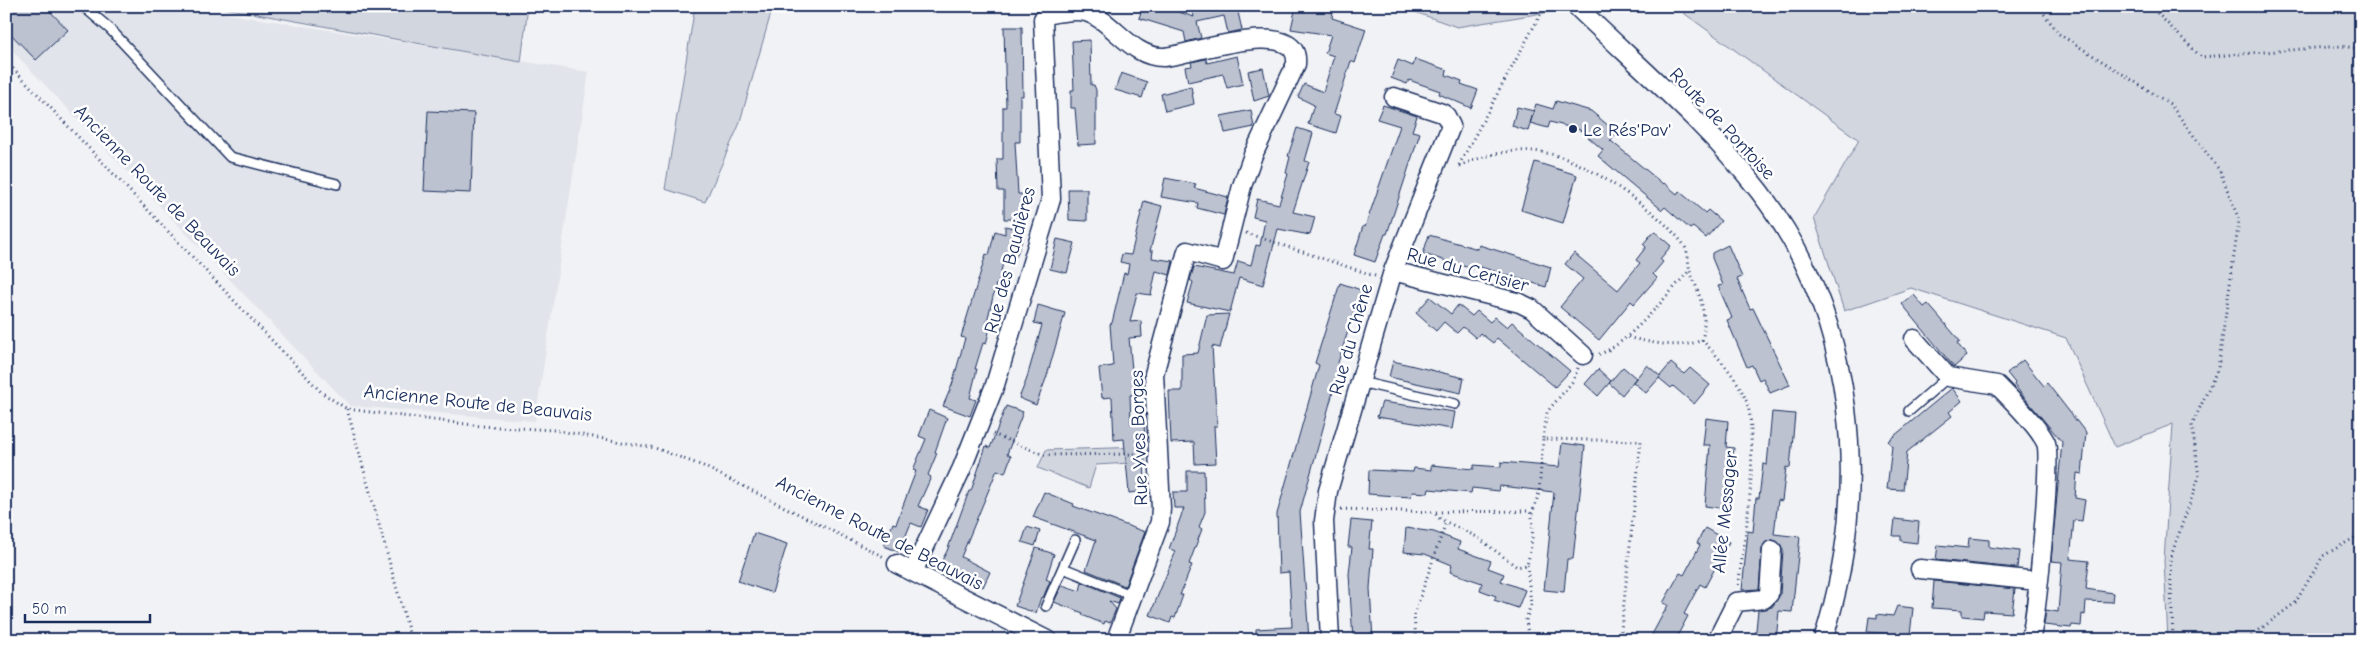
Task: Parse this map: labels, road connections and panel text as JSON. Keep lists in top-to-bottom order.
{
  "streets": {
    "street": [
      "Route de Pontoise",
      "Ancienne Route de Beauvais",
      "Rue des Baudières",
      "Rue du Cerisier",
      "Rue du Chêne",
      "Rue Yves Borges"
    ],
    "path": ["Allée Messager"]
  },
  "crossings": [
    ["Ancienne Route de Beauvais", "Rue des Baudières"],
    ["Rue des Baudières", "Rue Yves Borges"],
    ["Rue du Cerisier", "Rue du Chêne"]
  ],
  "places": ["Le Rés'Pav'"],
  "scale_bar": "50 m"
}
